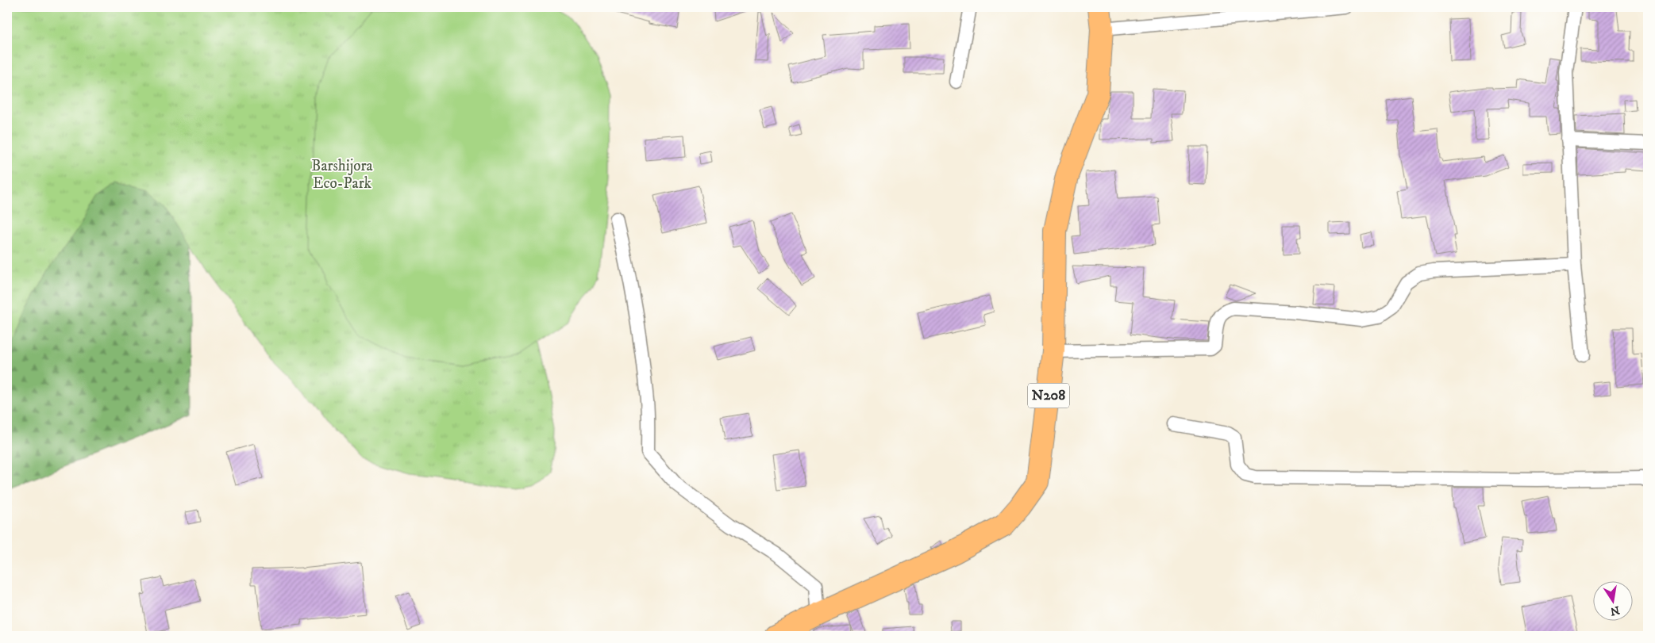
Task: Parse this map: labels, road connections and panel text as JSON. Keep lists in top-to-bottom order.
{
  "streets": {
    "highway": ["N208"]
  },
  "parks": ["Barshijora Eco-Park"],
  "north": "bottom"
}
